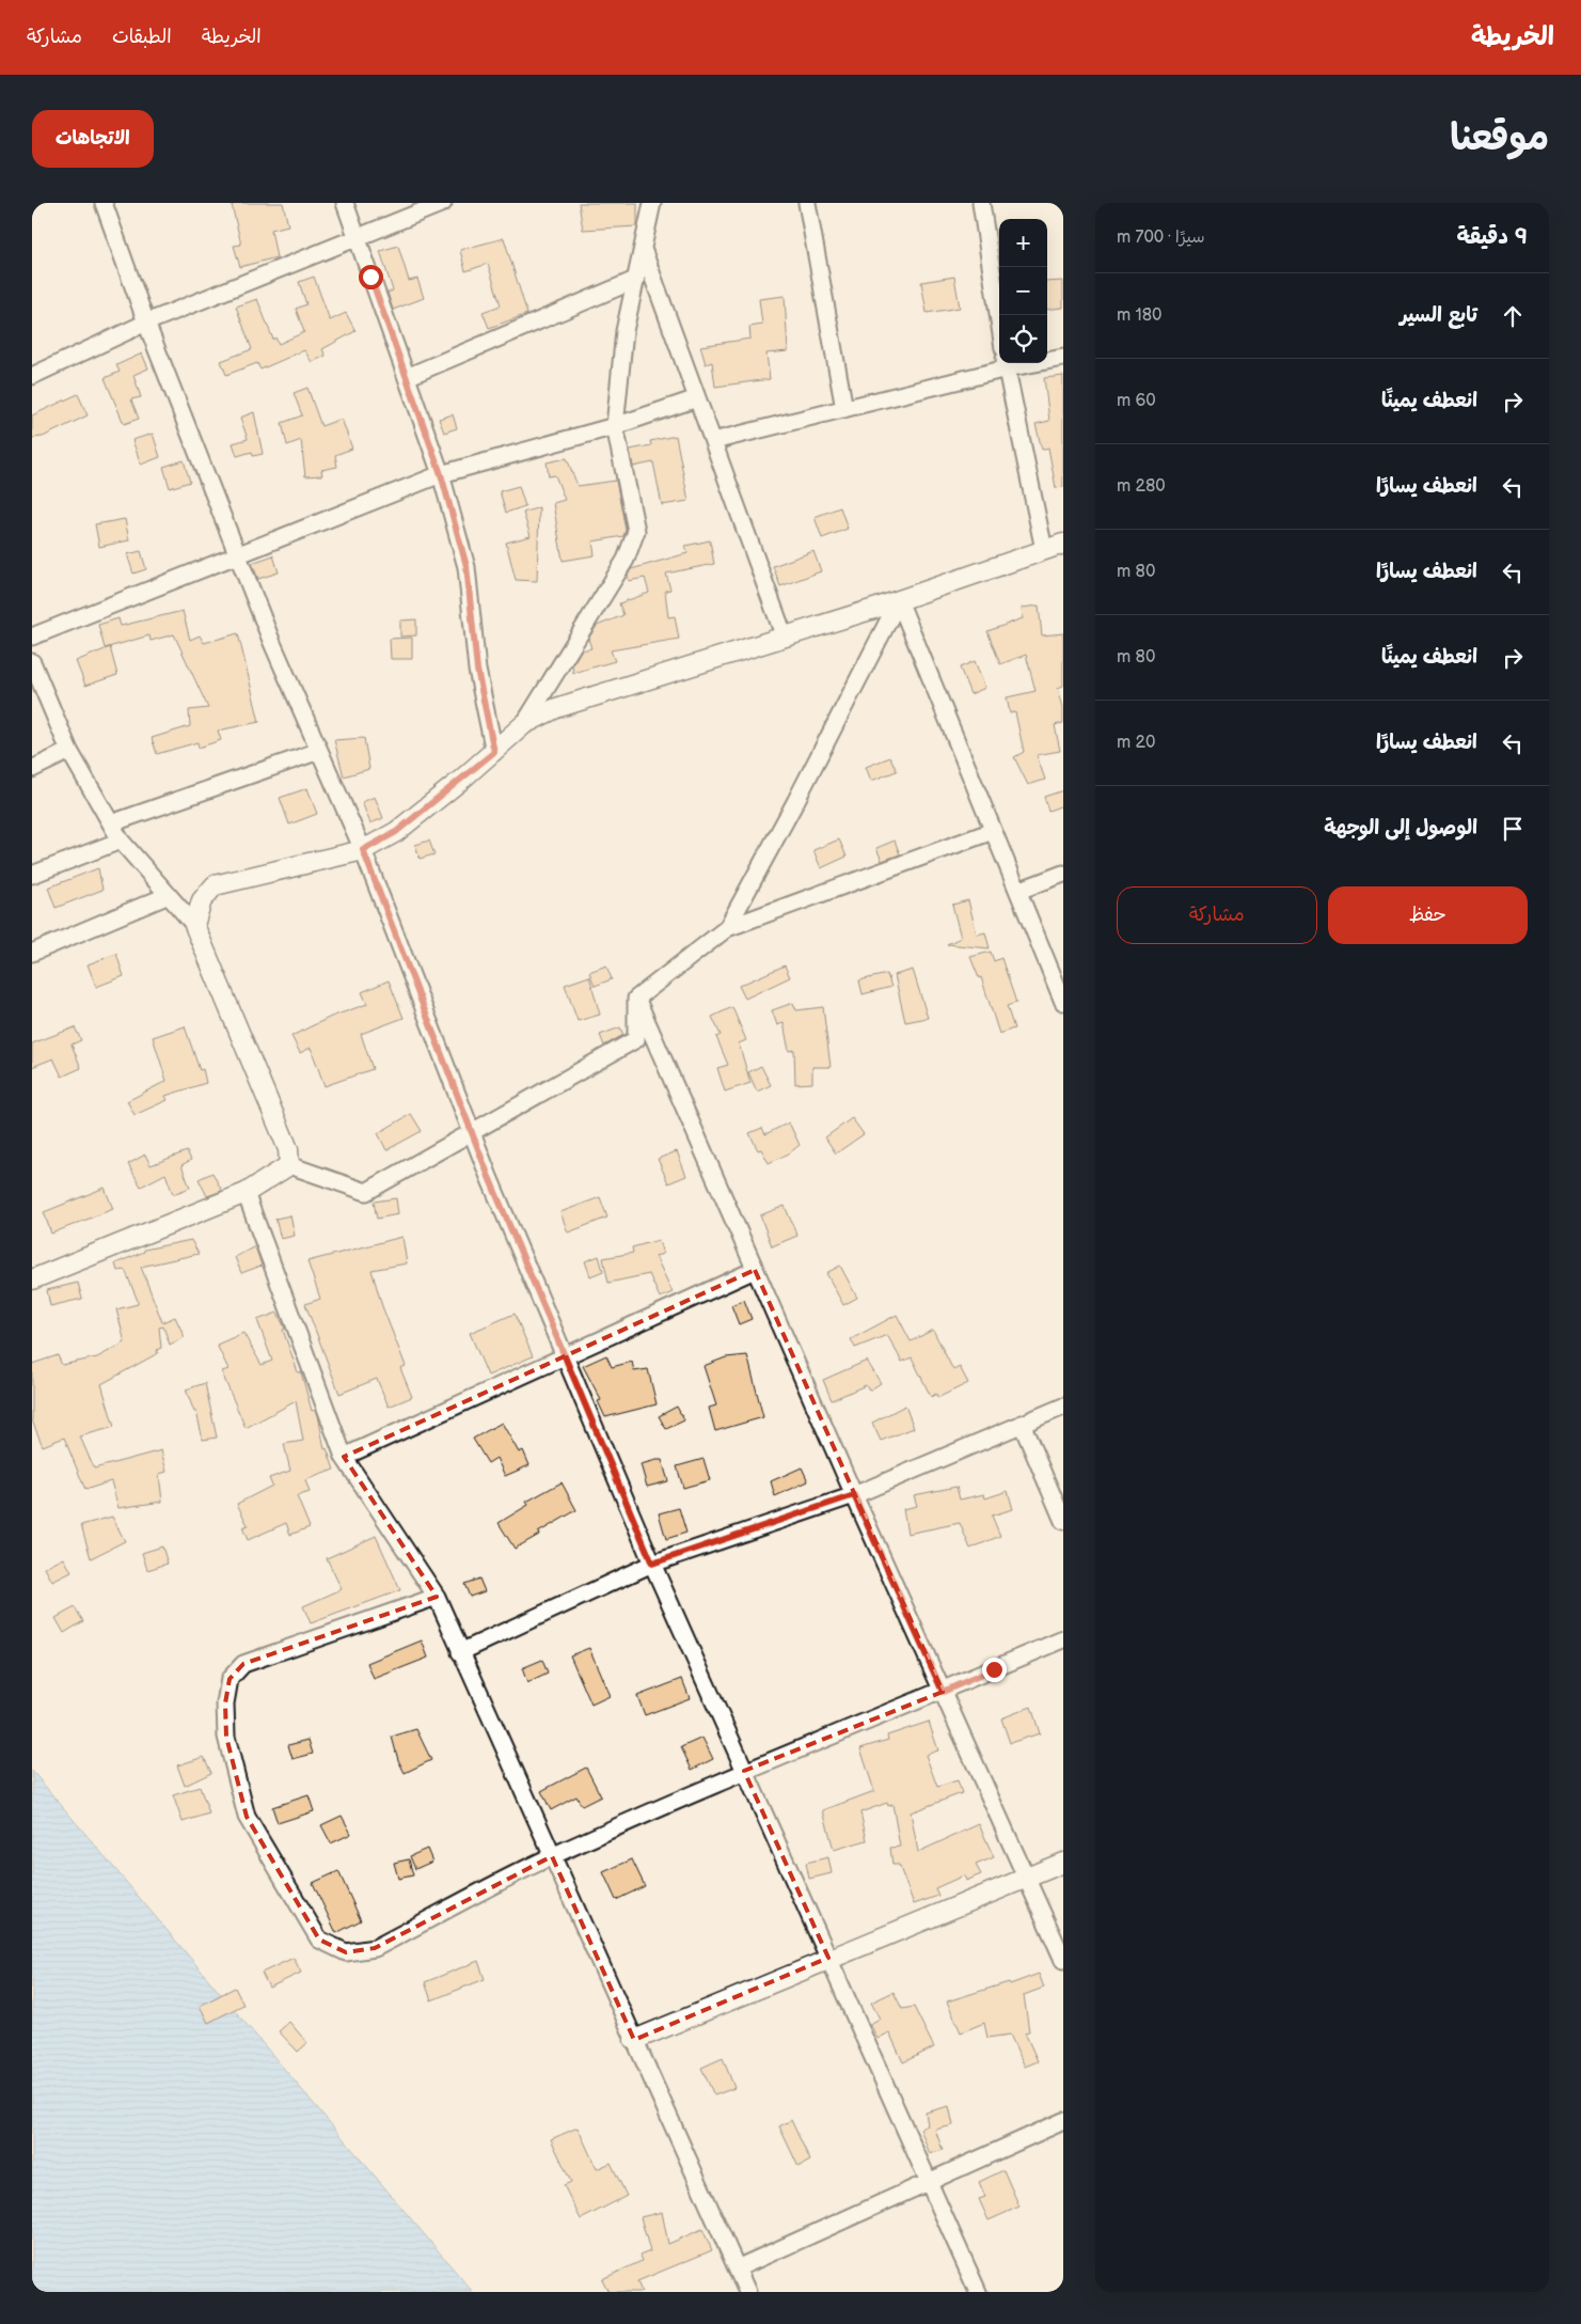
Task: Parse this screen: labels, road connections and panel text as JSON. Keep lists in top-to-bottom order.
{
  "page": {
    "header": "الخريطة",
    "nav": ["الخريطة", "الطبقات", "مشاركة"],
    "title": "موقعنا",
    "buttons": [
      "الاتجاهات",
      ["حفظ", "مشاركة"]
    ],
    "heading": ["9 دقيقة", "سيرًا · 700 m"],
    "map_buttons": ["+", "−"],
    "list": [
      ["تابع السير", "180 m"],
      ["انعطف يمينًا", "60 m"],
      ["انعطف يسارًا", "280 m"],
      ["انعطف يسارًا", "80 m"],
      ["انعطف يمينًا", "80 m"],
      ["انعطف يسارًا", "20 m"],
      "الوصول إلى الوجهة"
    ]
  }
}
